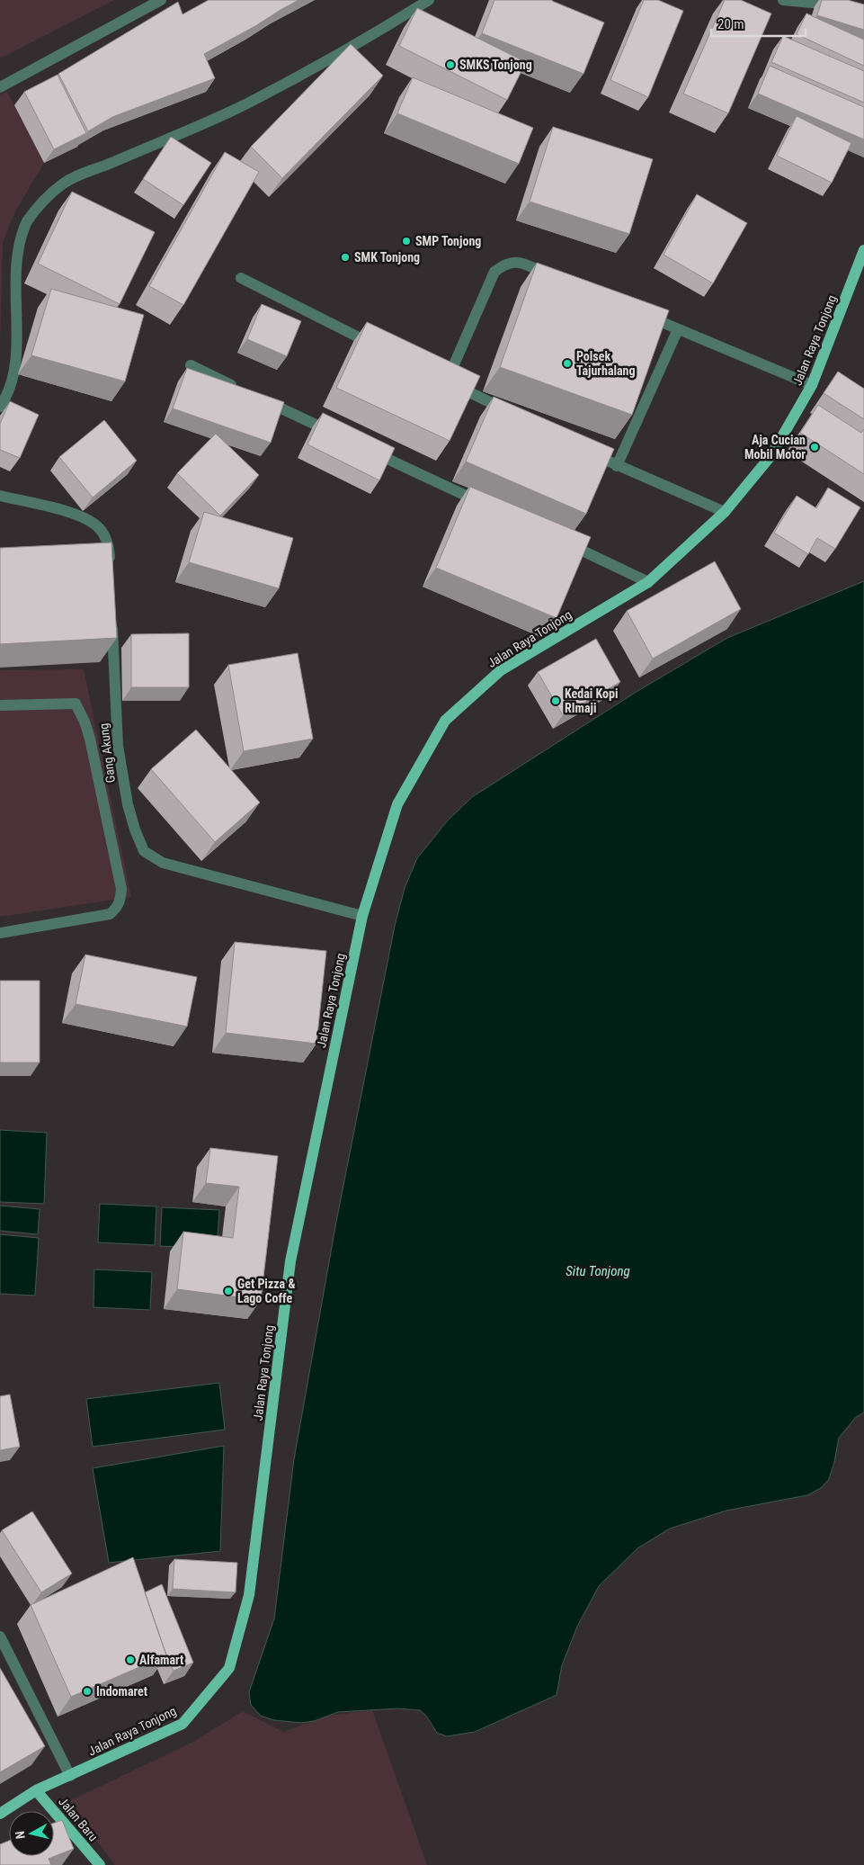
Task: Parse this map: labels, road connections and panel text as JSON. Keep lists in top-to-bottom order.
{
  "streets": {
    "main road": ["Jalan Raya Tonjong", "Jalan Baru"],
    "street": ["Gang Akung"]
  },
  "crossings": [
    ["Jalan Raya Tonjong", "Gang Akung"],
    ["Jalan Raya Tonjong", "Jalan Baru"]
  ],
  "water": ["Situ Tonjong"],
  "places": [
    "SMKS Tonjong",
    "SMP Tonjong",
    "SMK Tonjong",
    "Polsek Tajurhalang",
    "Aja Cucian Mobil Motor",
    "Kedai Kopi RImaji",
    "Get Pizza & Lago Coffe",
    "Alfamart",
    "Indomaret"
  ],
  "scale_bar": "20 m",
  "north": "left"
}
